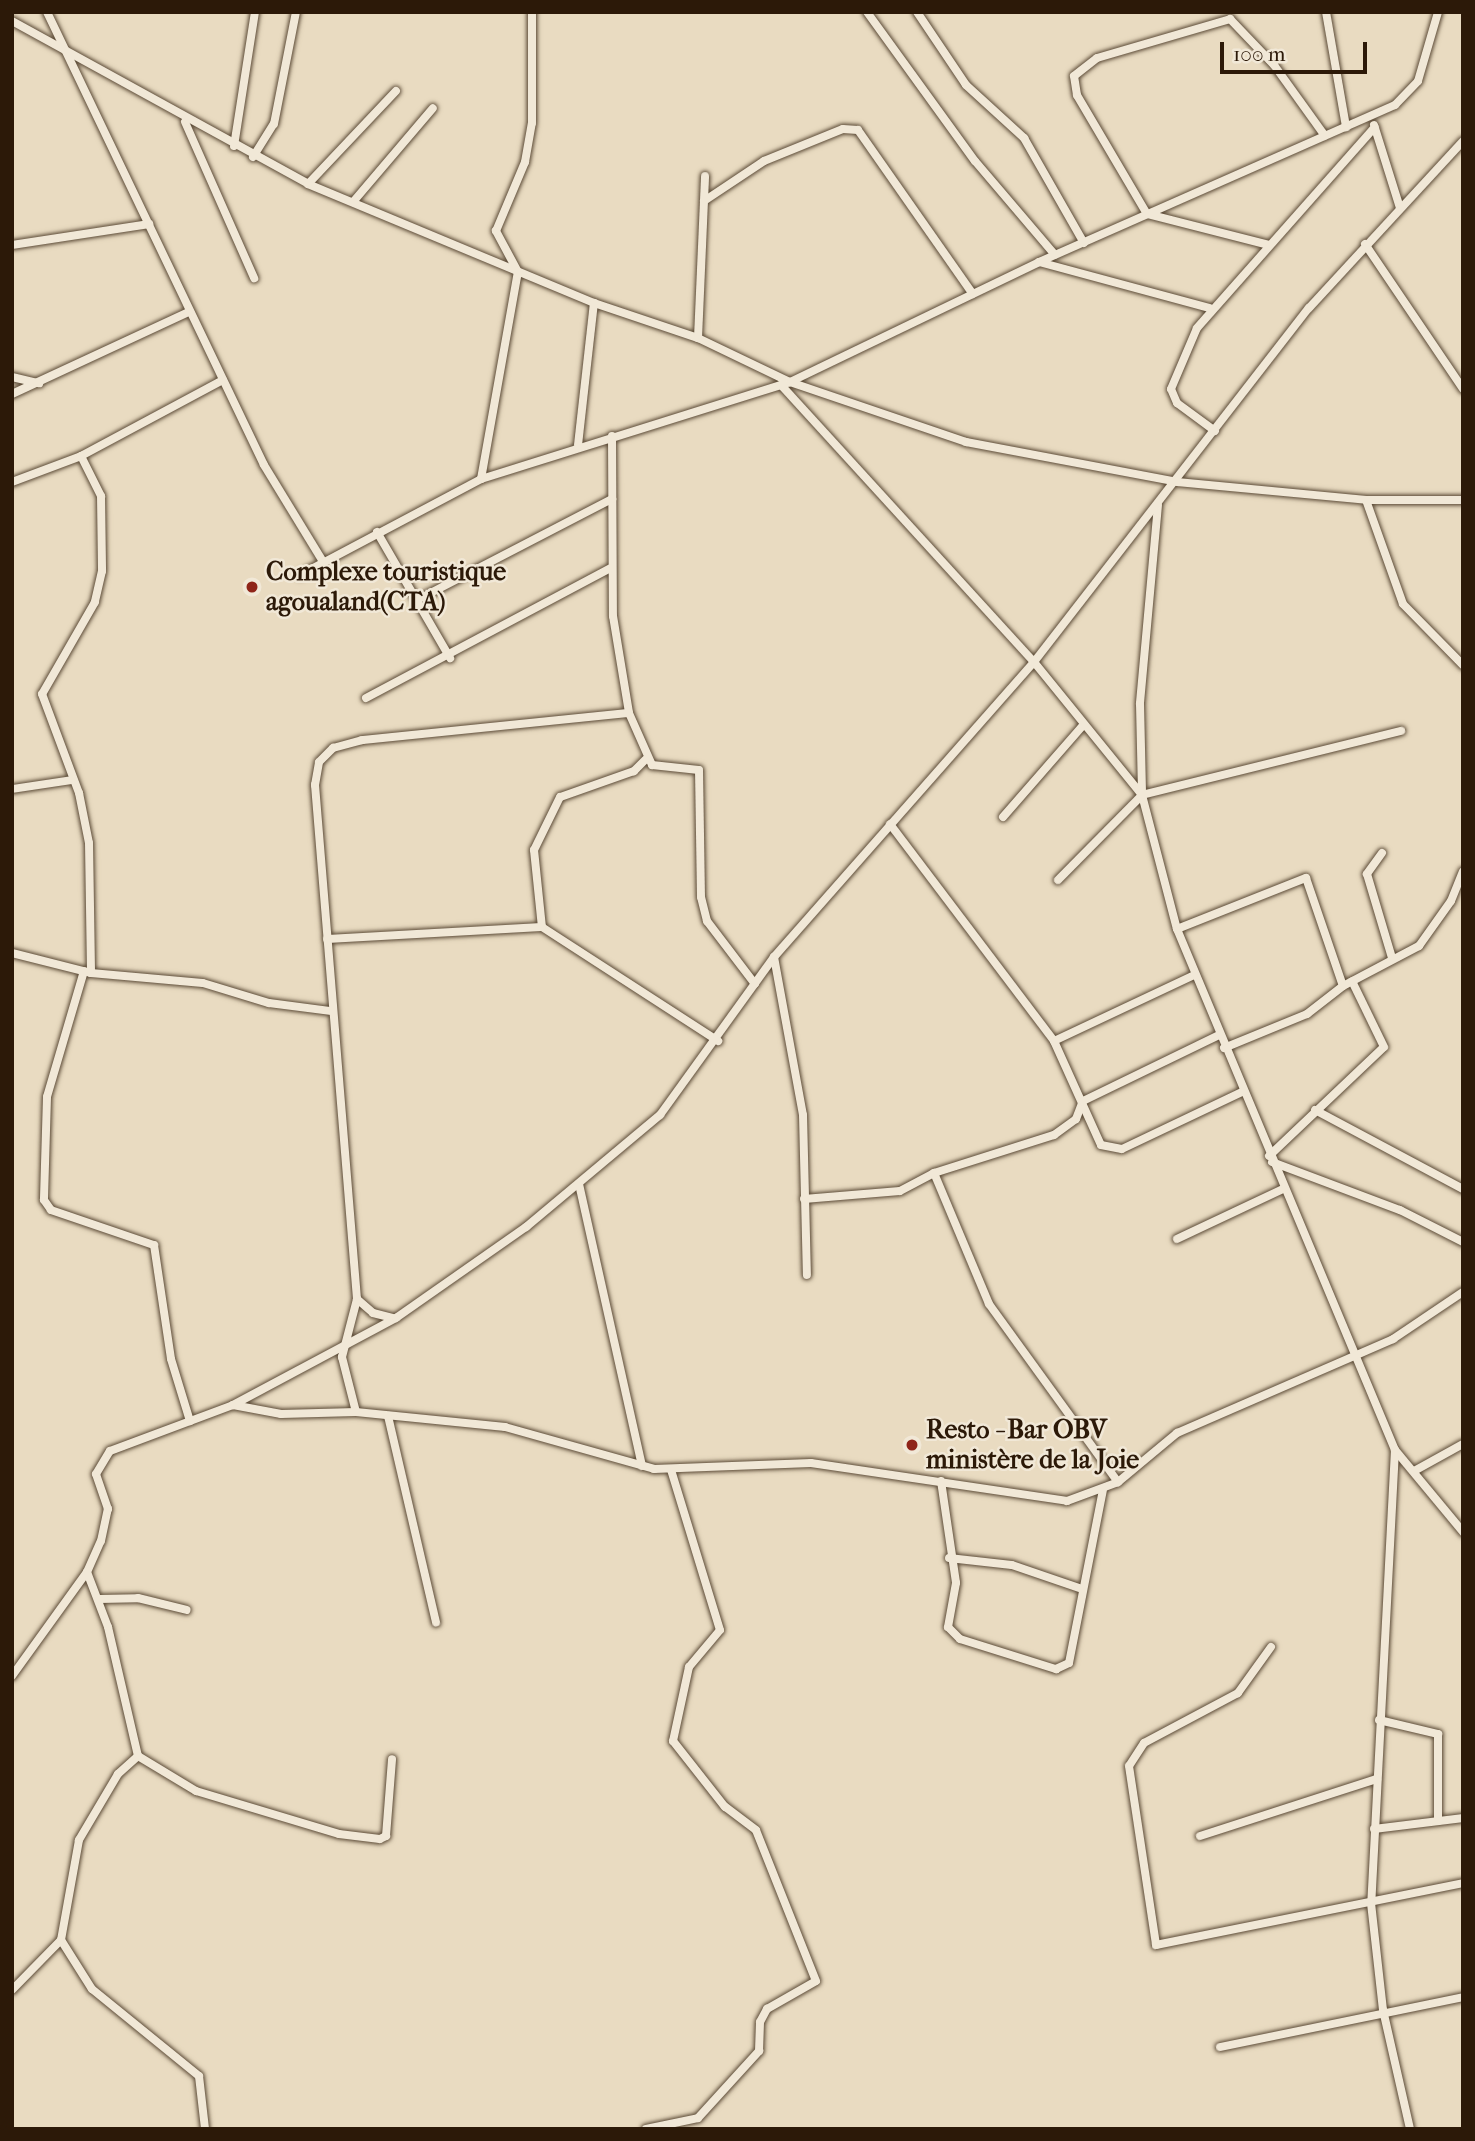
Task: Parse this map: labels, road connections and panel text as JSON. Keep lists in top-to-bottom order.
{
  "places": ["Complexe touristique agoualand(CTA)", "Resto - Bar OBV ministère de la Joie"],
  "scale_bar": "100 m"
}
